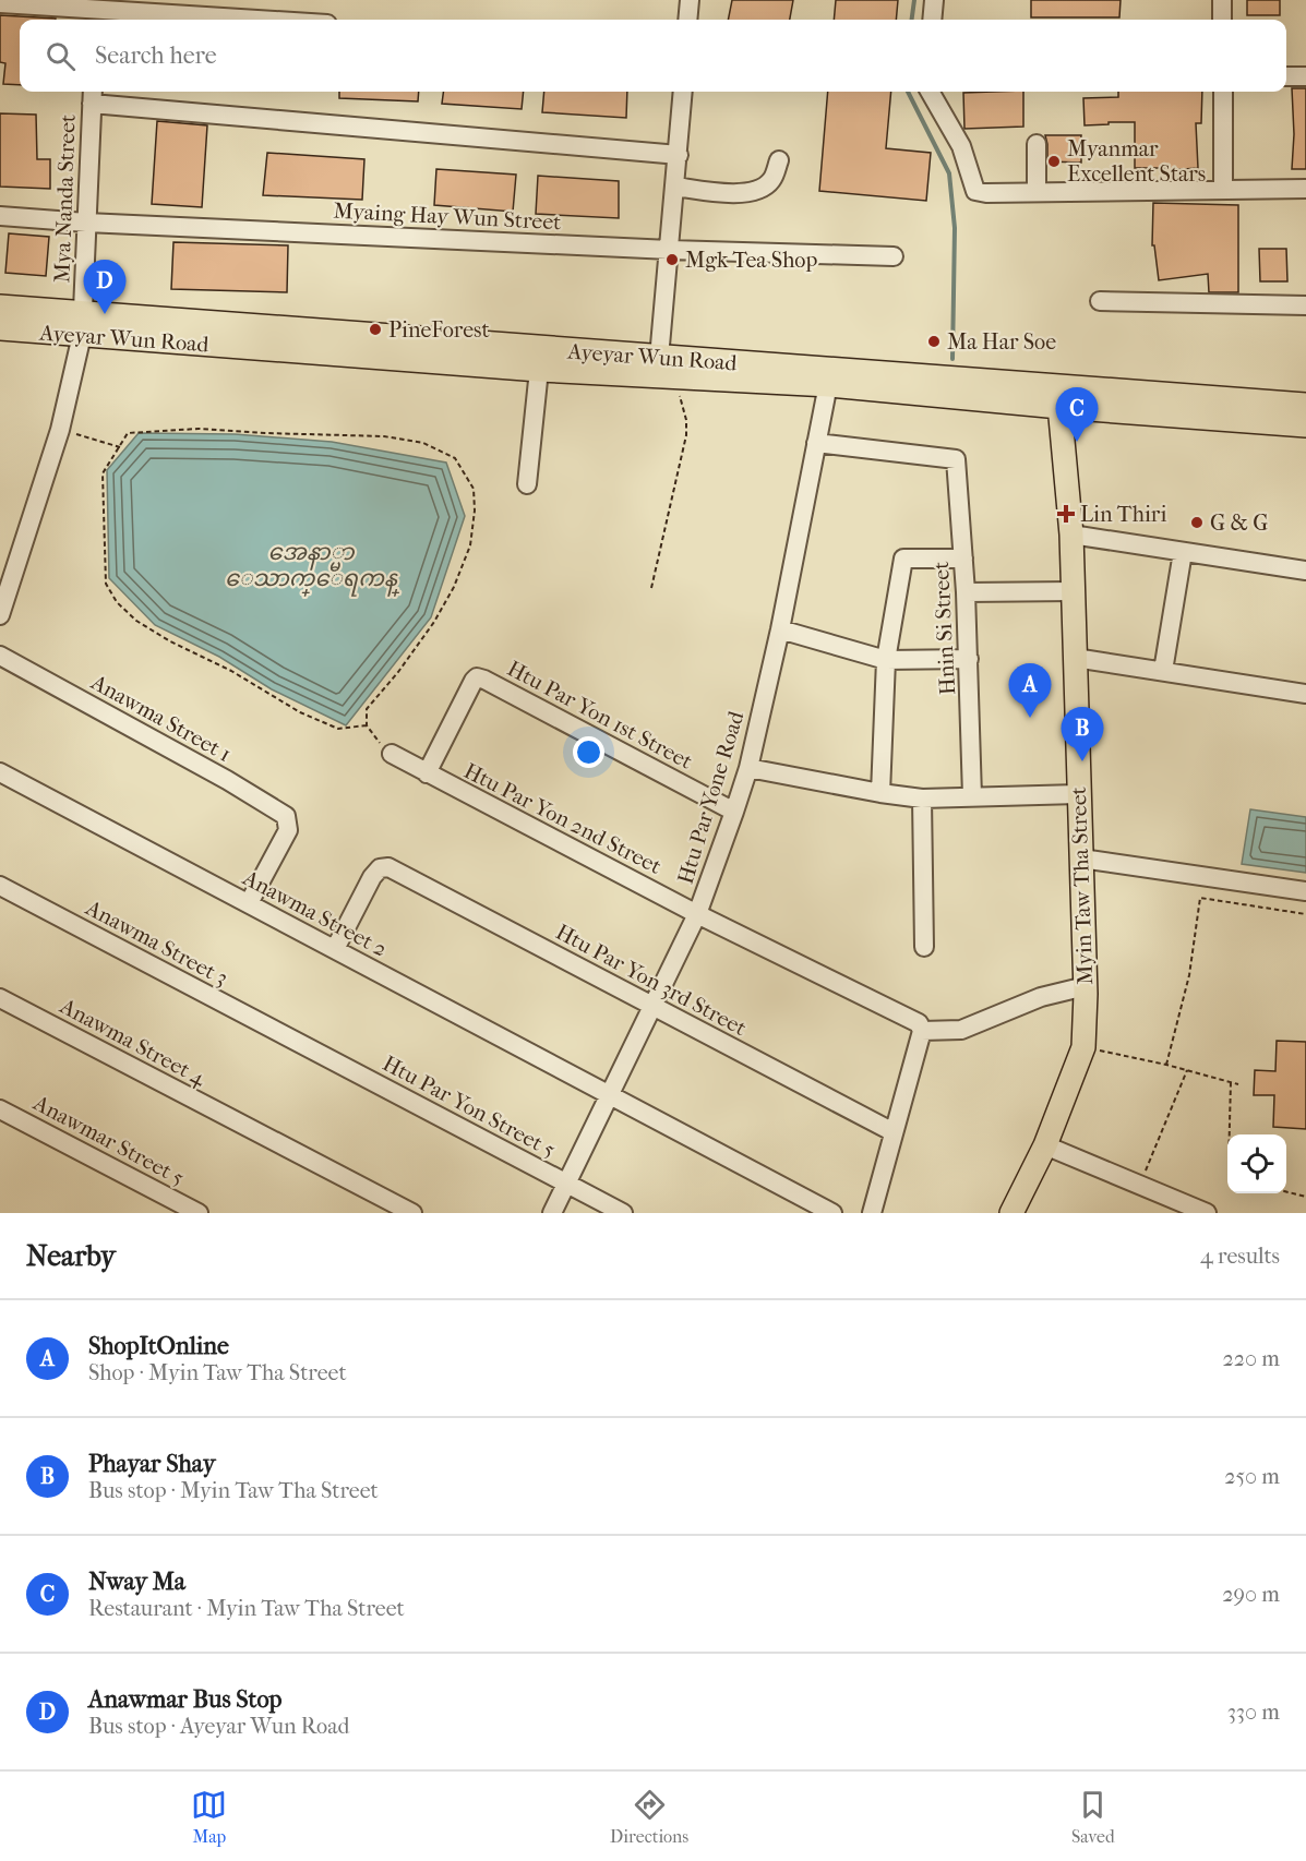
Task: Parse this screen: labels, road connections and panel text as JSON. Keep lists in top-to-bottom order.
{
  "streets": {
    "main road": ["Ayeyar Wun Road", "Myin Taw Tha Street"],
    "street": [
      "Mya Nanda Street",
      "Myaing Hay Wun Street",
      "Hnin Si Street",
      "Htu Par Yon 1st Street",
      "Anawma Street 1",
      "Htu Par Yone Road",
      "Htu Par Yon 2nd Street",
      "Anawma Street 2",
      "Anawma Street 3",
      "Htu Par Yon 3rd Street",
      "Anawma Street 4",
      "Htu Par Yon Street 5",
      "Anawmar Street 5"
    ]
  },
  "crossings": [
    ["Mya Nanda Street", "Myaing Hay Wun Street"],
    ["Mya Nanda Street", "Ayeyar Wun Road"],
    ["Ayeyar Wun Road", "Htu Par Yone Road"],
    ["Ayeyar Wun Road", "Myin Taw Tha Street"],
    ["Hnin Si Street", "Htu Par Yone Road"],
    ["Htu Par Yon 1st Street", "Htu Par Yone Road"],
    ["Htu Par Yon 1st Street", "Htu Par Yon 2nd Street"],
    ["Anawma Street 1", "Anawma Street 2"],
    ["Htu Par Yone Road", "Htu Par Yon 2nd Street"],
    ["Htu Par Yone Road", "Anawma Street 2"],
    ["Htu Par Yone Road", "Anawma Street 3"],
    ["Htu Par Yone Road", "Htu Par Yon 3rd Street"],
    ["Htu Par Yone Road", "Htu Par Yon Street 5"],
    ["Anawma Street 2", "Htu Par Yon 3rd Street"],
    ["Anawma Street 3", "Htu Par Yon Street 5"]
  ],
  "water": ["အေနာ္မာ ေသာက္ေရကန္"],
  "places": {
    "other": [
      "Myanmar Excellent Stars",
      "Mgk Tea Shop",
      "PineForest",
      "Ma Har Soe",
      "G & G"
    ],
    "health": ["Lin Thiri"]
  },
  "page": {
    "search": "Search here",
    "pins": [
      "D",
      "C",
      "A",
      "B"
    ],
    "heading": ["Nearby", "4 results"],
    "list": [
      {
        "mark": "A",
        "name": "ShopItOnline",
        "note": "Shop · Myin Taw Tha Street",
        "value": "220 m"
      },
      {
        "mark": "B",
        "name": "Phayar Shay",
        "note": "Bus stop · Myin Taw Tha Street",
        "value": "250 m"
      },
      {
        "mark": "C",
        "name": "Nway Ma",
        "note": "Restaurant · Myin Taw Tha Street",
        "value": "290 m"
      },
      {
        "mark": "D",
        "name": "Anawmar Bus Stop",
        "note": "Bus stop · Ayeyar Wun Road",
        "value": "330 m"
      }
    ],
    "nav": ["Map", "Directions", "Saved"]
  }
}
